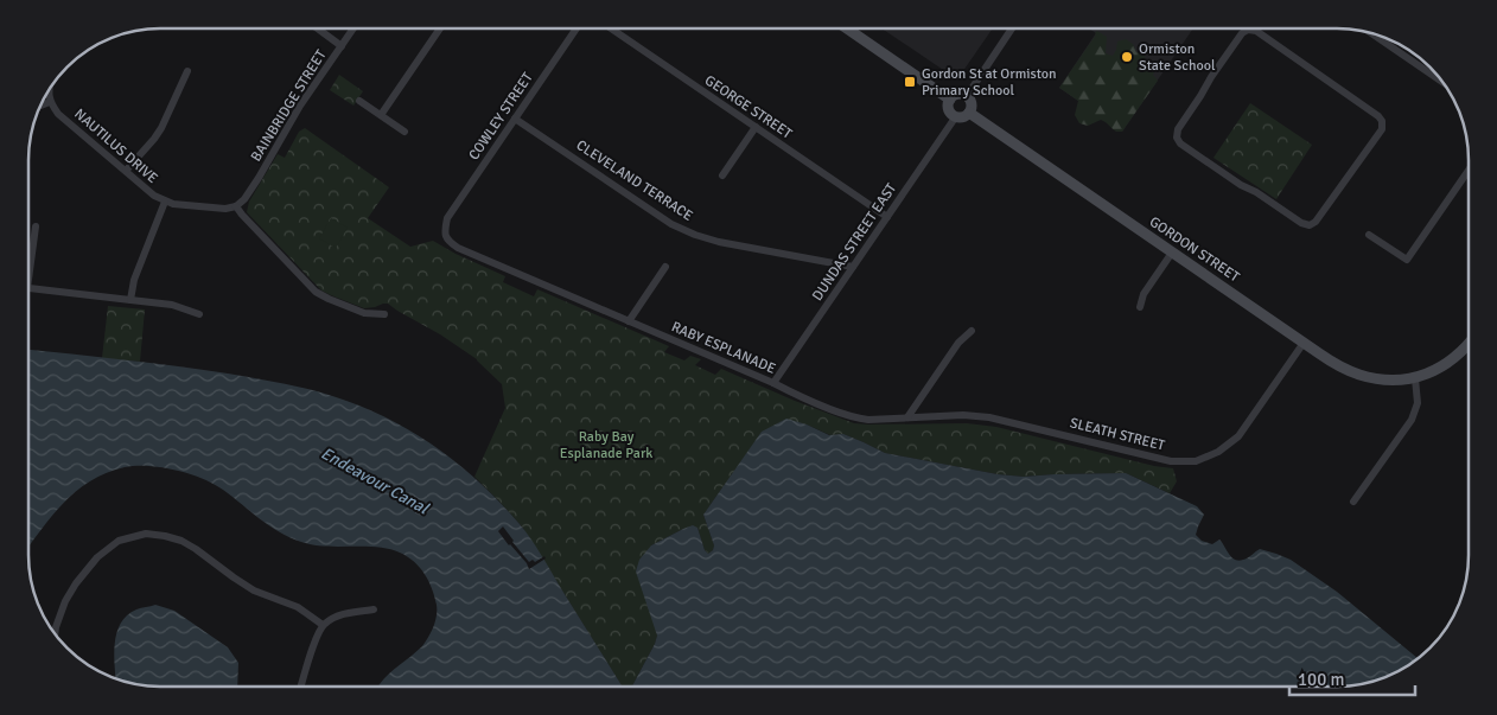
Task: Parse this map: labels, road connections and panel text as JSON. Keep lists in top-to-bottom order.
{
  "streets": {
    "street": [
      "BAINBRIDGE STREET",
      "GEORGE STREET",
      "COWLEY STREET",
      "NAUTILUS DRIVE",
      "CLEVELAND TERRACE",
      "DUNDAS STREET EAST",
      "GORDON STREET",
      "RABY ESPLANADE",
      "SLEATH STREET"
    ]
  },
  "crossings": [
    ["BAINBRIDGE STREET", "NAUTILUS DRIVE"],
    ["GEORGE STREET", "DUNDAS STREET EAST"],
    ["COWLEY STREET", "CLEVELAND TERRACE"],
    ["COWLEY STREET", "RABY ESPLANADE"],
    ["CLEVELAND TERRACE", "DUNDAS STREET EAST"],
    ["DUNDAS STREET EAST", "GORDON STREET"],
    ["DUNDAS STREET EAST", "RABY ESPLANADE"],
    ["GORDON STREET", "SLEATH STREET"],
    ["RABY ESPLANADE", "SLEATH STREET"]
  ],
  "water": ["Endeavour Canal"],
  "parks": ["Raby Bay Esplanade Park"],
  "places": {
    "other": ["Ormiston State School"],
    "transit": ["Gordon St at Ormiston Primary School"]
  },
  "scale_bar": "100 m"
}
